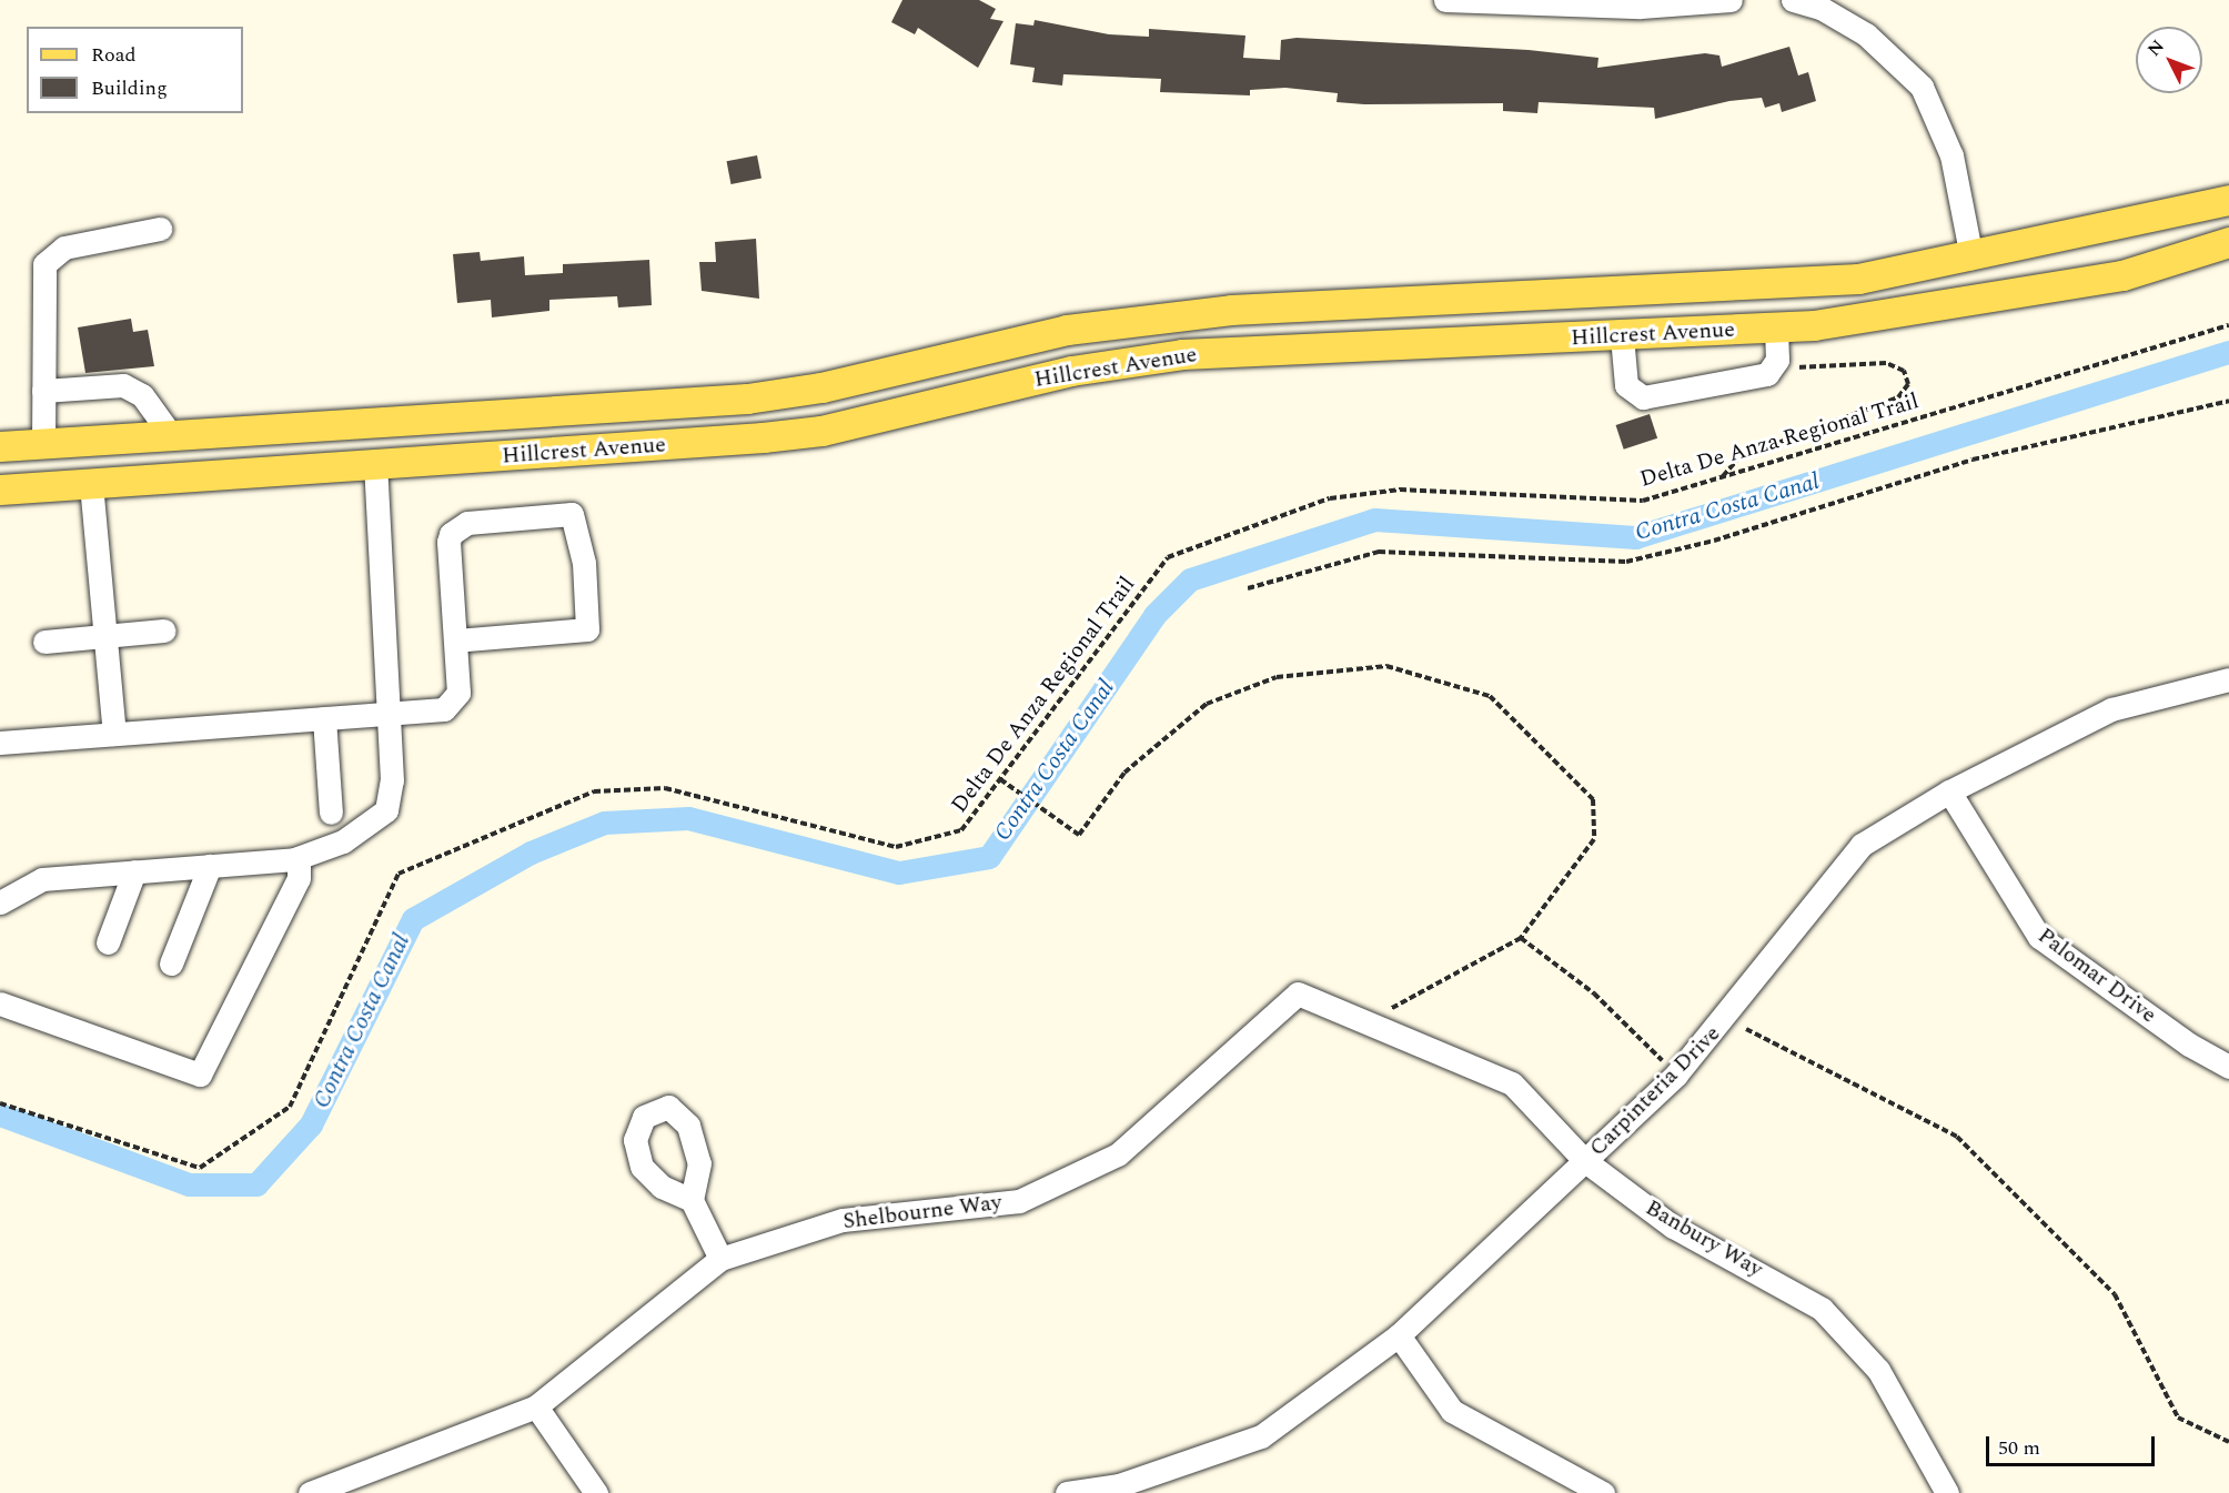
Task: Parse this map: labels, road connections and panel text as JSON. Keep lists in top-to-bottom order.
{
  "streets": {
    "main road": ["Hillcrest Avenue"],
    "street": [
      "Palomar Drive",
      "Carpinteria Drive",
      "Shelbourne Way",
      "Banbury Way"
    ],
    "path": ["Delta De Anza Regional Trail"]
  },
  "crossings": [
    ["Palomar Drive", "Carpinteria Drive"],
    ["Carpinteria Drive", "Banbury Way"],
    ["Shelbourne Way", "Banbury Way"]
  ],
  "water": ["Contra Costa Canal"],
  "legend": ["Road", "Building"],
  "scale_bar": "50 m",
  "north": "top left"
}
